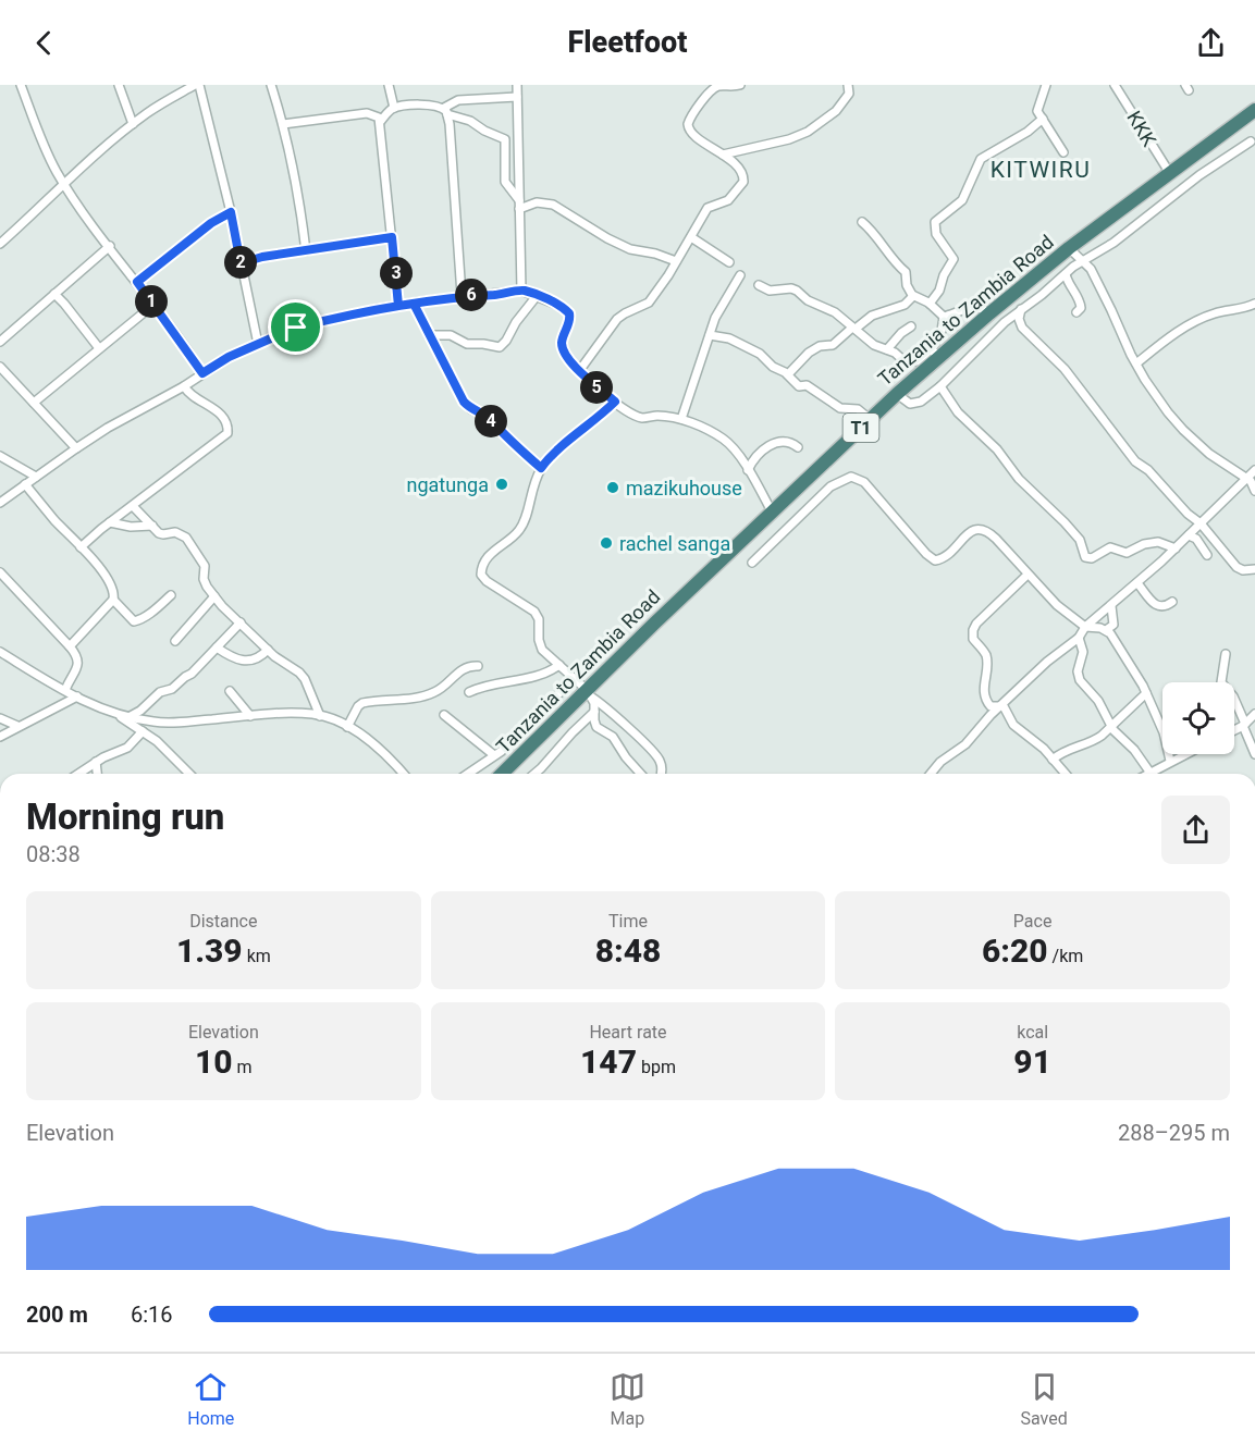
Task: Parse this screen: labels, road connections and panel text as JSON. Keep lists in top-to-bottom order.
{
  "streets": {
    "highway": ["Tanzania to Zambia Road", "T1"],
    "street": ["KKK"]
  },
  "crossings": [
    ["KKK", "Tanzania to Zambia Road"]
  ],
  "districts": ["KITWIRU"],
  "places": ["ngatunga", "mazikuhouse", "rachel sanga"],
  "page": {
    "header": "Fleetfoot",
    "pins": [
      "2",
      "3",
      "6",
      "1",
      "5",
      "4"
    ],
    "heading": ["Morning run", "08:38"],
    "stats": [
      ["Distance", "1.39 km"],
      ["Time", "8:48"],
      ["Pace", "6:20 /km"],
      ["Elevation", "10 m"],
      ["Heart rate", "147 bpm"],
      ["kcal", "91"]
    ],
    "chart": ["Elevation", "288–295 m"],
    "list": [
      {
        "name": "200 m",
        "note": "6:16"
      }
    ],
    "tabs": ["Home", "Map", "Saved"]
  }
}
